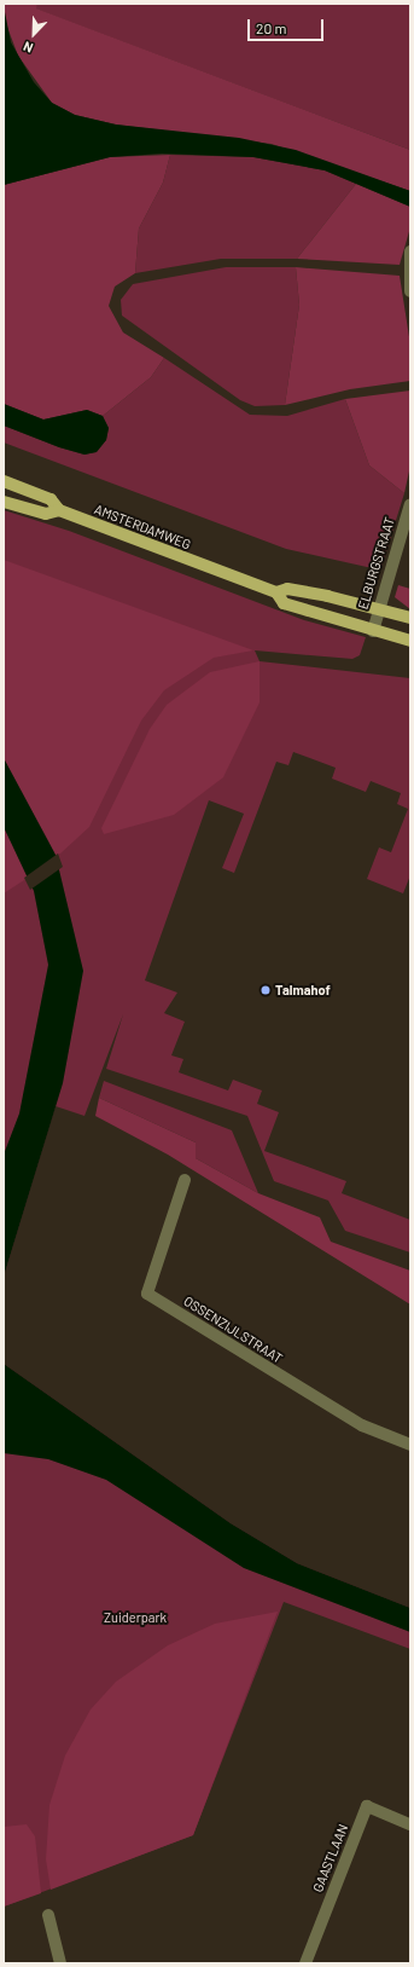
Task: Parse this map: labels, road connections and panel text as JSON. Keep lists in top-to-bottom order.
{
  "streets": {
    "main road": ["AMSTERDAMWEG"],
    "street": ["ELBURGSTRAAT", "OSSENZIJLSTRAAT", "GAASTLAAN"]
  },
  "crossings": [
    ["AMSTERDAMWEG", "ELBURGSTRAAT"]
  ],
  "parks": ["Zuiderpark"],
  "places": ["Talmahof"],
  "scale_bar": "20 m",
  "north": "bottom left"
}
